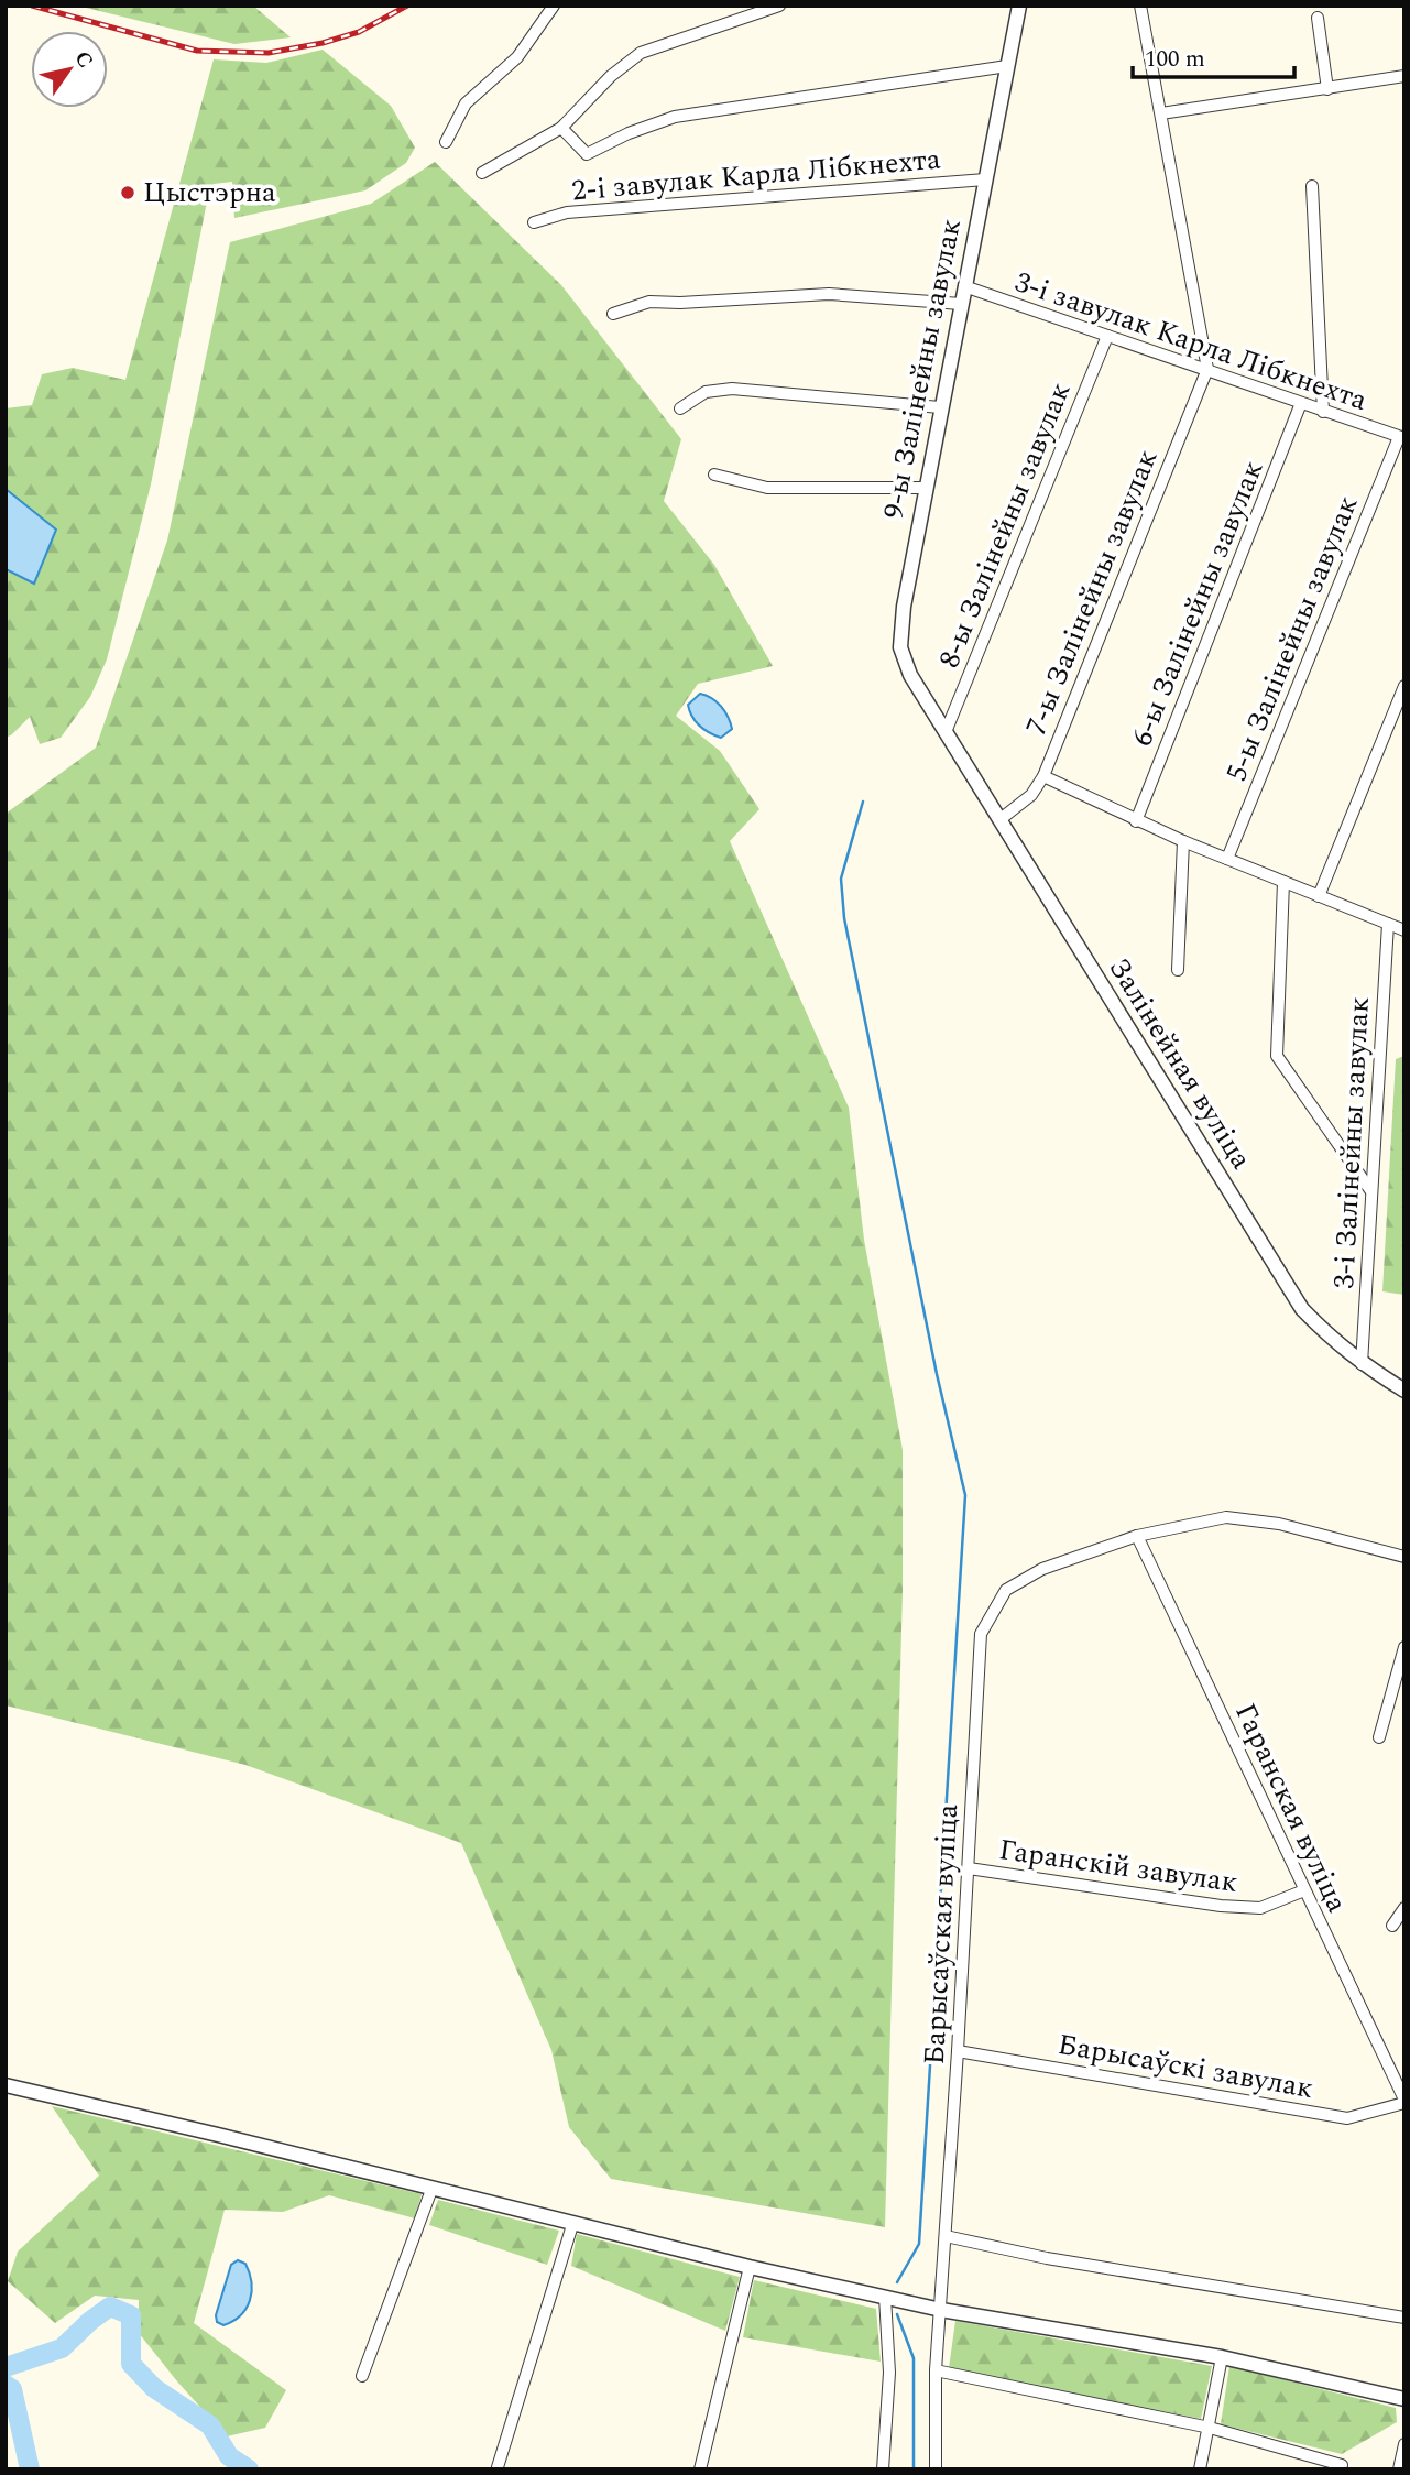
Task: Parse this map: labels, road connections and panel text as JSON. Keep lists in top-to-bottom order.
{
  "streets": {
    "street": [
      "2-і завулак Карла Лібкнехта",
      "3-і завулак Карла Лібкнехта",
      "9-ы Залінейны завулак",
      "8-ы Залінейны завулак",
      "7-ы Залінейны завулак",
      "6-ы Залінейны завулак",
      "5-ы Залінейны завулак",
      "Залінейная вуліца",
      "3-і Залінейны завулак",
      "Гаранская вуліца",
      "Гаранскій завулак",
      "Барысаўская вуліца",
      "Барысаўскі завулак"
    ]
  },
  "crossings": [
    ["2-і завулак Карла Лібкнехта", "9-ы Залінейны завулак"],
    ["3-і завулак Карла Лібкнехта", "9-ы Залінейны завулак"],
    ["3-і завулак Карла Лібкнехта", "8-ы Залінейны завулак"],
    ["3-і завулак Карла Лібкнехта", "7-ы Залінейны завулак"],
    ["3-і завулак Карла Лібкнехта", "6-ы Залінейны завулак"],
    ["3-і завулак Карла Лібкнехта", "5-ы Залінейны завулак"],
    ["9-ы Залінейны завулак", "8-ы Залінейны завулак"],
    ["9-ы Залінейны завулак", "Залінейная вуліца"],
    ["8-ы Залінейны завулак", "Залінейная вуліца"],
    ["7-ы Залінейны завулак", "Залінейная вуліца"],
    ["Залінейная вуліца", "3-і Залінейны завулак"],
    ["Гаранская вуліца", "Гаранскій завулак"],
    ["Гаранская вуліца", "Барысаўская вуліца"],
    ["Гаранская вуліца", "Барысаўскі завулак"],
    ["Гаранскій завулак", "Барысаўская вуліца"],
    ["Барысаўская вуліца", "Барысаўскі завулак"]
  ],
  "places": ["Цыстэрна"],
  "scale_bar": "100 m",
  "north": "top right"
}
